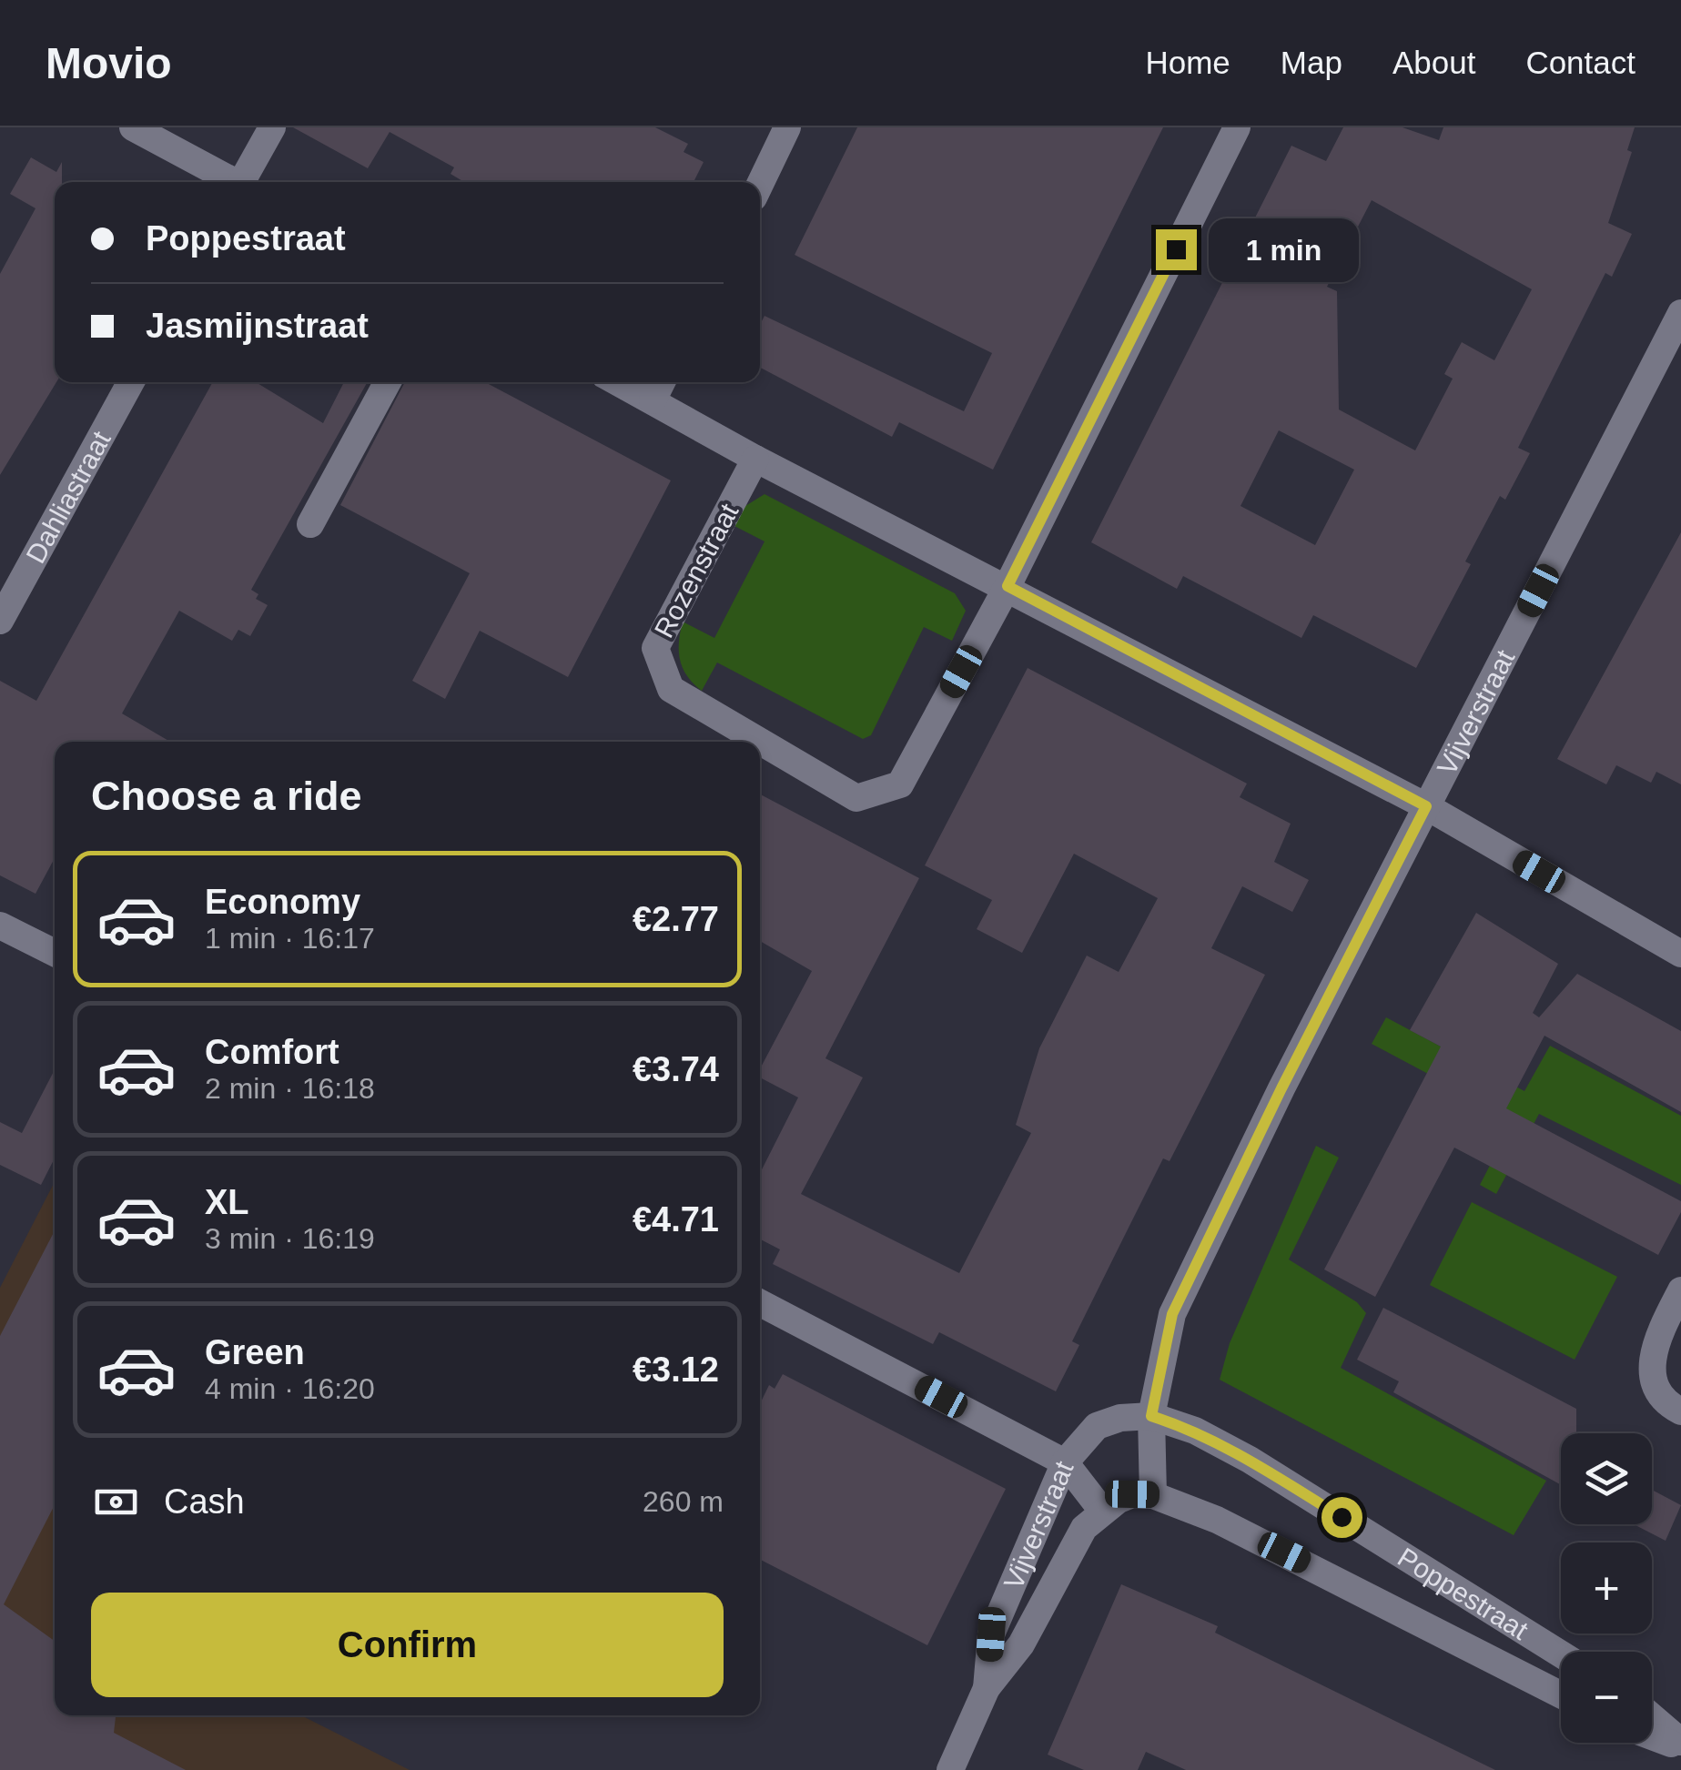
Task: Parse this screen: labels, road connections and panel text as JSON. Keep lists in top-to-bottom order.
{
  "streets": {
    "street": [
      "Dahliastraat",
      "Rozenstraat",
      "Vijverstraat",
      "Poppestraat"
    ]
  },
  "crossings": [
    ["Vijverstraat", "Poppestraat"]
  ],
  "page": {
    "header": "Movio",
    "nav": [
      "Home",
      "Map",
      "About",
      "Contact"
    ],
    "banner": ["Poppestraat", "Jasmijnstraat"],
    "bubble": "1 min",
    "heading": "Choose a ride",
    "list": [
      {
        "name": "Economy",
        "note": "1 min · 16:17",
        "value": "€2.77"
      },
      {
        "name": "Comfort",
        "note": "2 min · 16:18",
        "value": "€3.74"
      },
      {
        "name": "XL",
        "note": "3 min · 16:19",
        "value": "€4.71"
      },
      {
        "name": "Green",
        "note": "4 min · 16:20",
        "value": "€3.12"
      }
    ],
    "map_buttons": ["+", "−"],
    "pay": ["Cash", "260 m"],
    "buttons": "Confirm"
  }
}
